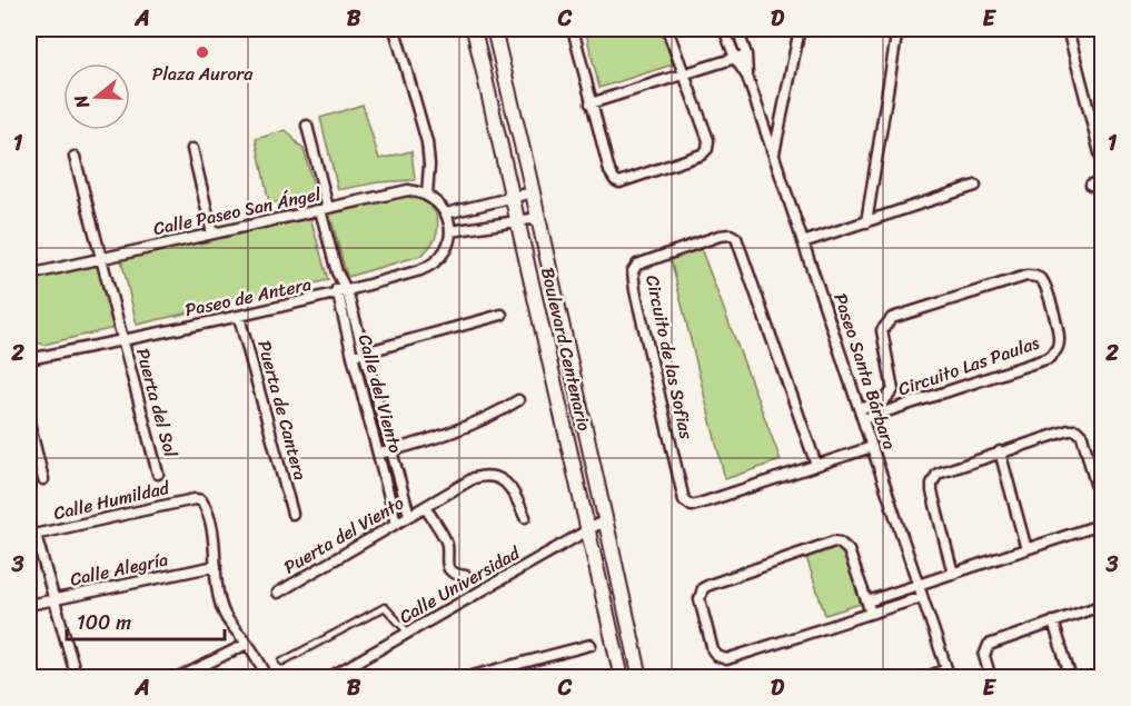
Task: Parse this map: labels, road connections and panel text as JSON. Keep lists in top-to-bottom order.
{
  "streets": {
    "main road": ["Boulevard Centenario"],
    "street": [
      "Calle Paseo San Ángel",
      "Paseo de Antera",
      "Circuito de las Sofias",
      "Circuito Las Paulas",
      "Paseo Santa Bárbara",
      "Calle del Viento",
      "Puerta del Sol",
      "Puerta de Cantera",
      "Calle Humildad",
      "Puerta del Viento",
      "Calle Alegría",
      "Calle Universidad"
    ]
  },
  "crossings": [
    ["Calle Paseo San Ángel", "Calle del Viento"],
    ["Calle Paseo San Ángel", "Puerta del Sol"],
    ["Paseo de Antera", "Calle del Viento"],
    ["Paseo de Antera", "Puerta del Sol"],
    ["Paseo de Antera", "Puerta de Cantera"],
    ["Boulevard Centenario", "Calle Universidad"],
    ["Circuito de las Sofias", "Paseo Santa Bárbara"],
    ["Circuito Las Paulas", "Paseo Santa Bárbara"],
    ["Calle del Viento", "Puerta del Viento"],
    ["Calle Humildad", "Calle Alegría"]
  ],
  "places": ["Plaza Aurora"],
  "scale_bar": "100 m",
  "north": "left",
  "grid": {
    "columns": [
      "A",
      "B",
      "C",
      "D",
      "E"
    ],
    "rows": ["1", "2", "3"]
  }
}
